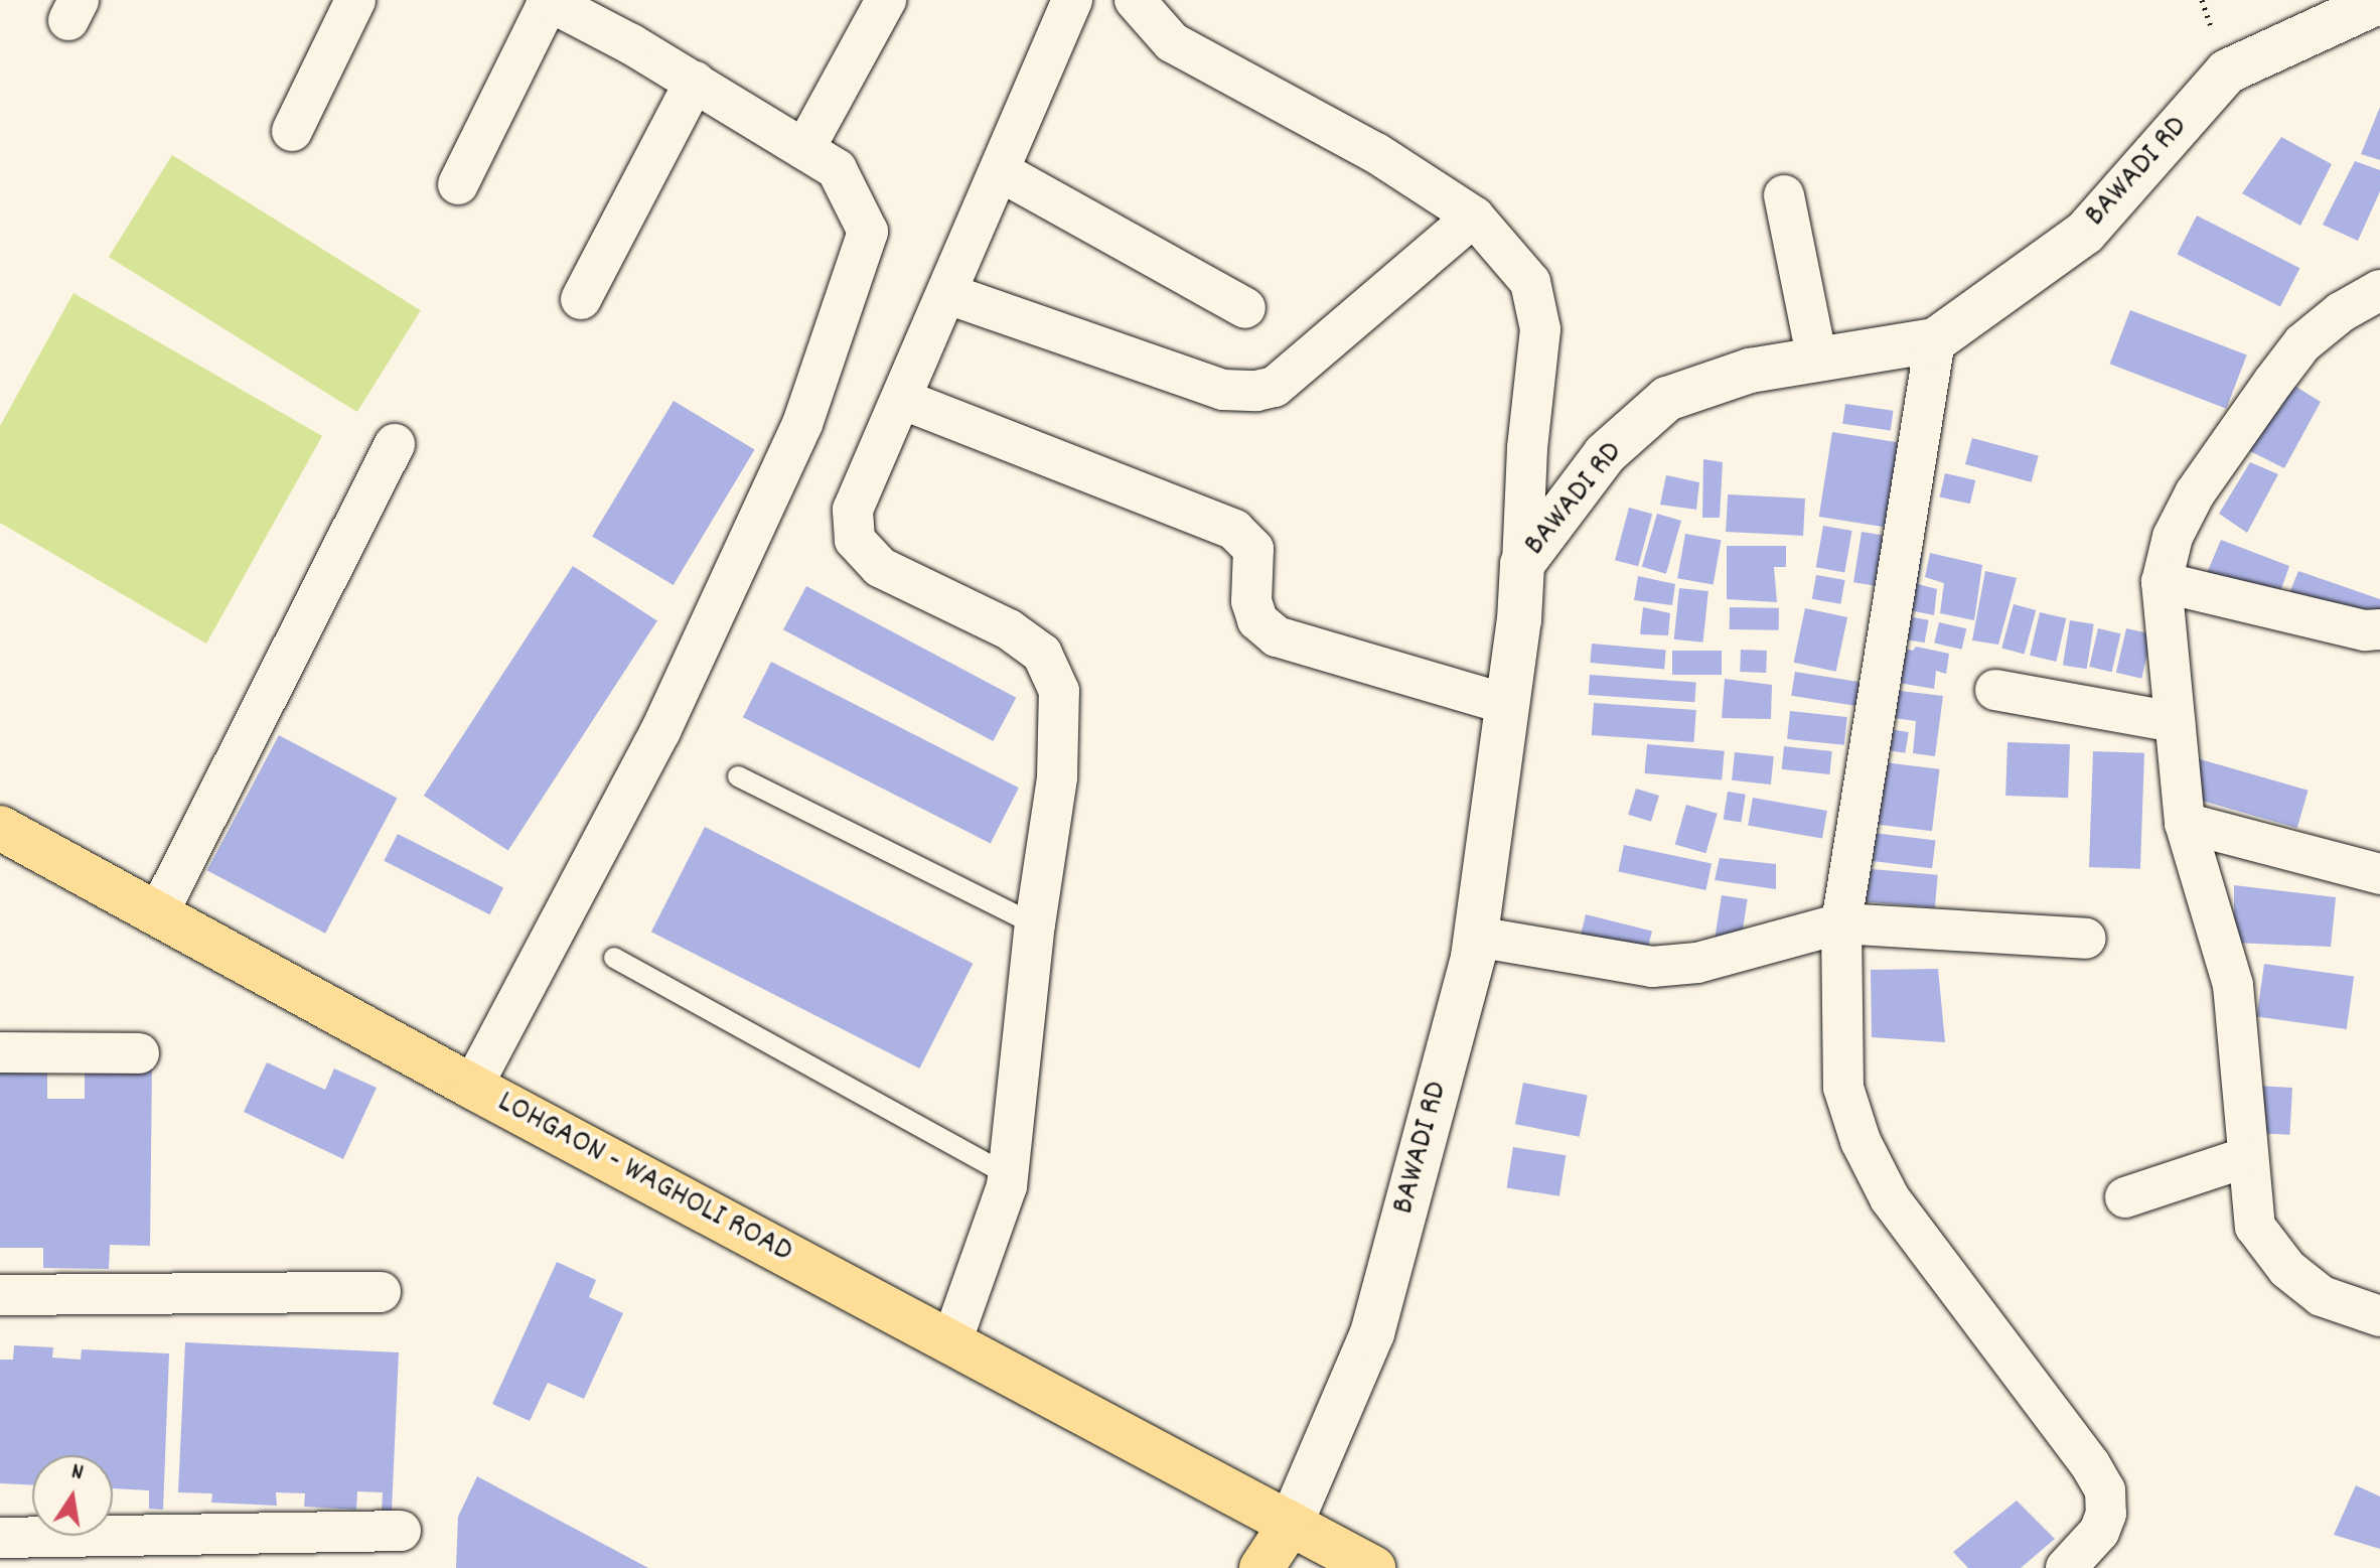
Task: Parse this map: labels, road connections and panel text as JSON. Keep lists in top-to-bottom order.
{
  "streets": {
    "main road": ["LOHGAON - WAGHOLI ROAD"],
    "street": ["BAWADI RD"]
  },
  "crossings": [
    ["BAWADI RD", "LOHGAON - WAGHOLI ROAD"]
  ],
  "north": "top"
}
